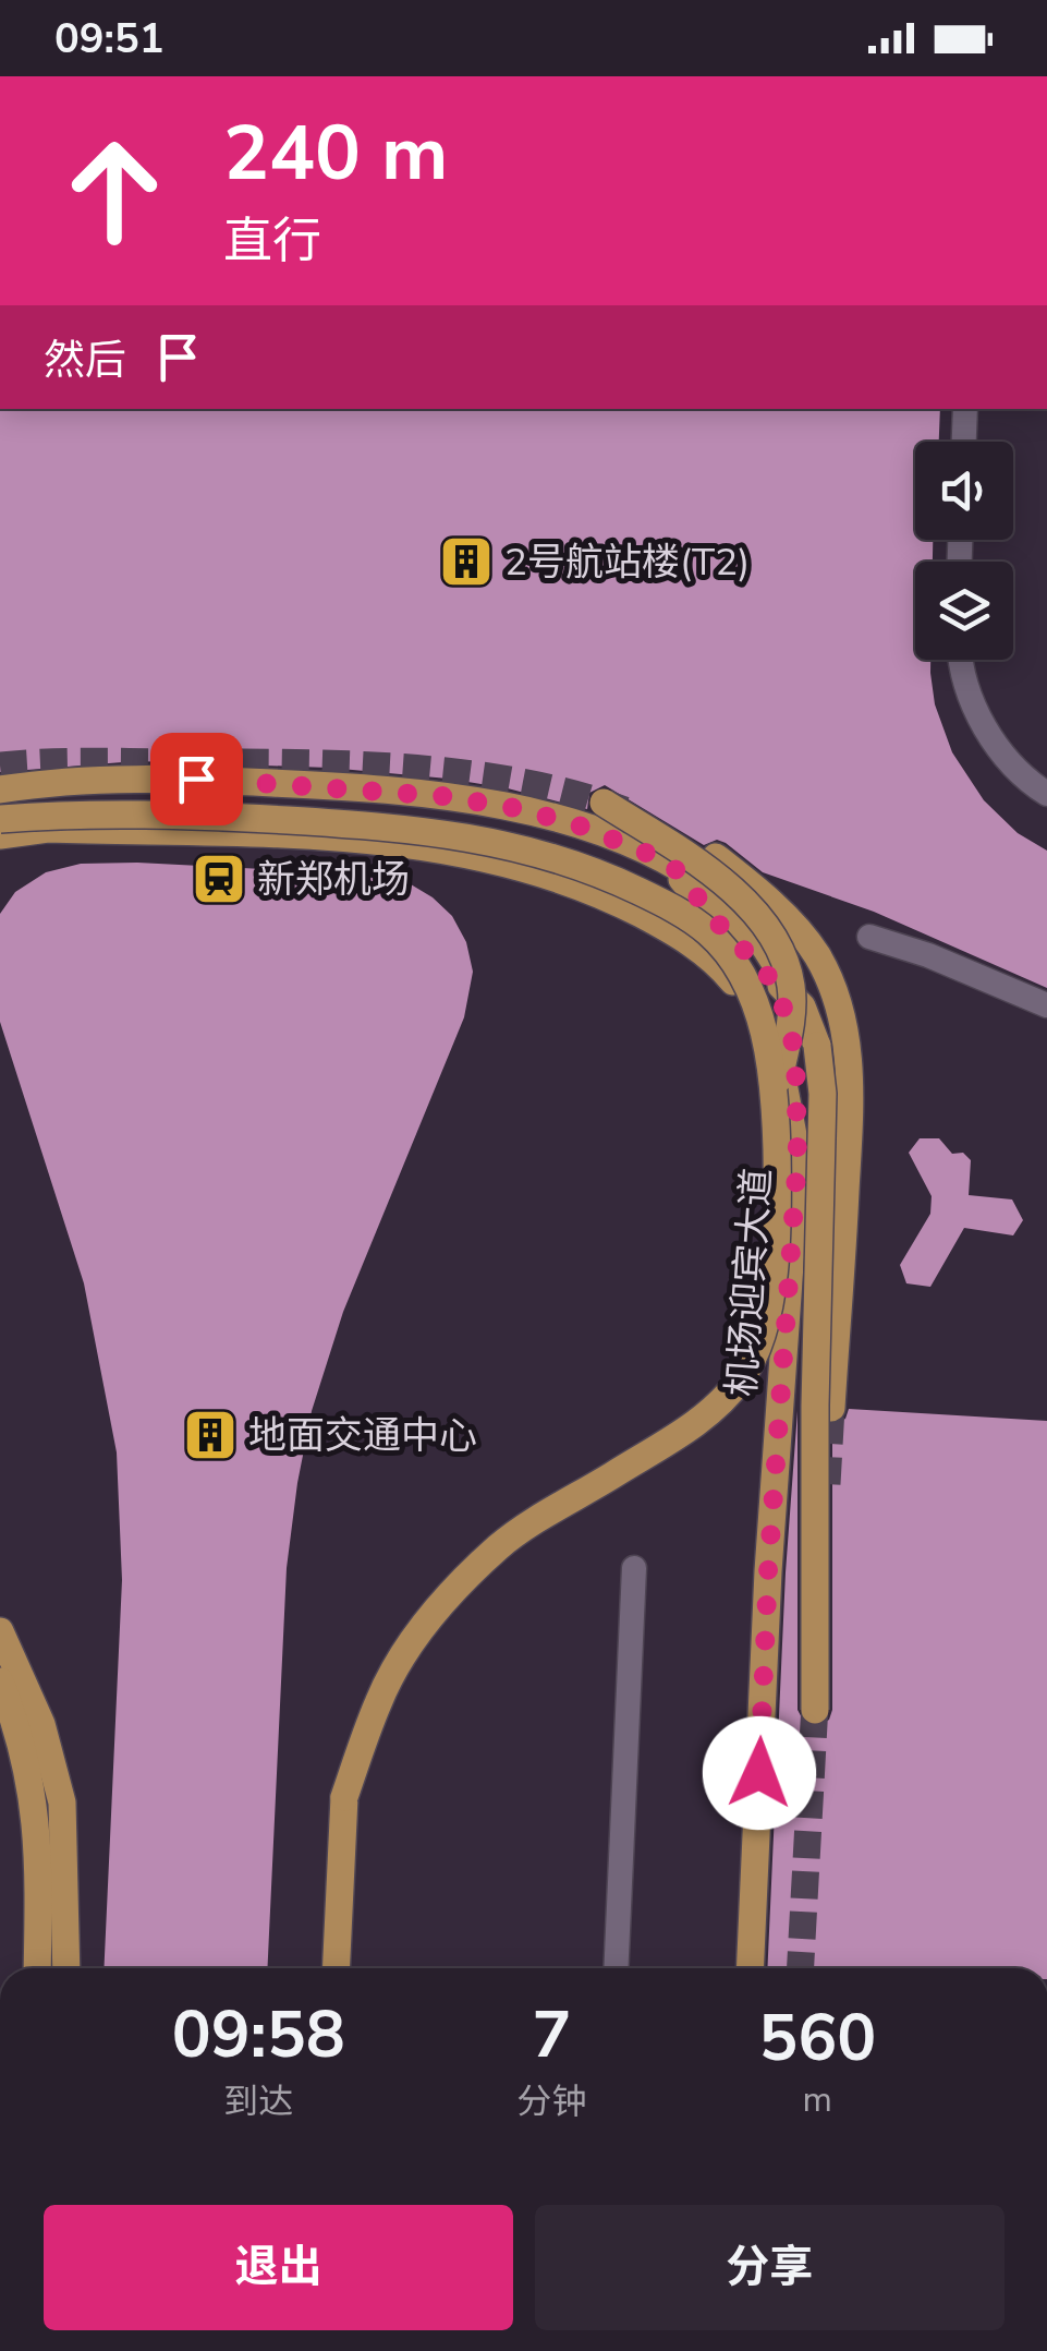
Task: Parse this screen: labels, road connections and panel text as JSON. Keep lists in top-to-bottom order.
{
  "streets": {
    "main road": ["机场迎宾大道"]
  },
  "places": {
    "building": ["2号航站楼(T2)", "地面交通中心"],
    "station": ["新郑机场"]
  },
  "page": {
    "status": "09:51",
    "turn": ["240 m", "直行"],
    "then": "然后",
    "eta": [
      "09:58",
      "到达",
      "7",
      "分钟",
      "560",
      "m"
    ],
    "buttons": ["退出", "分享"]
  }
}
